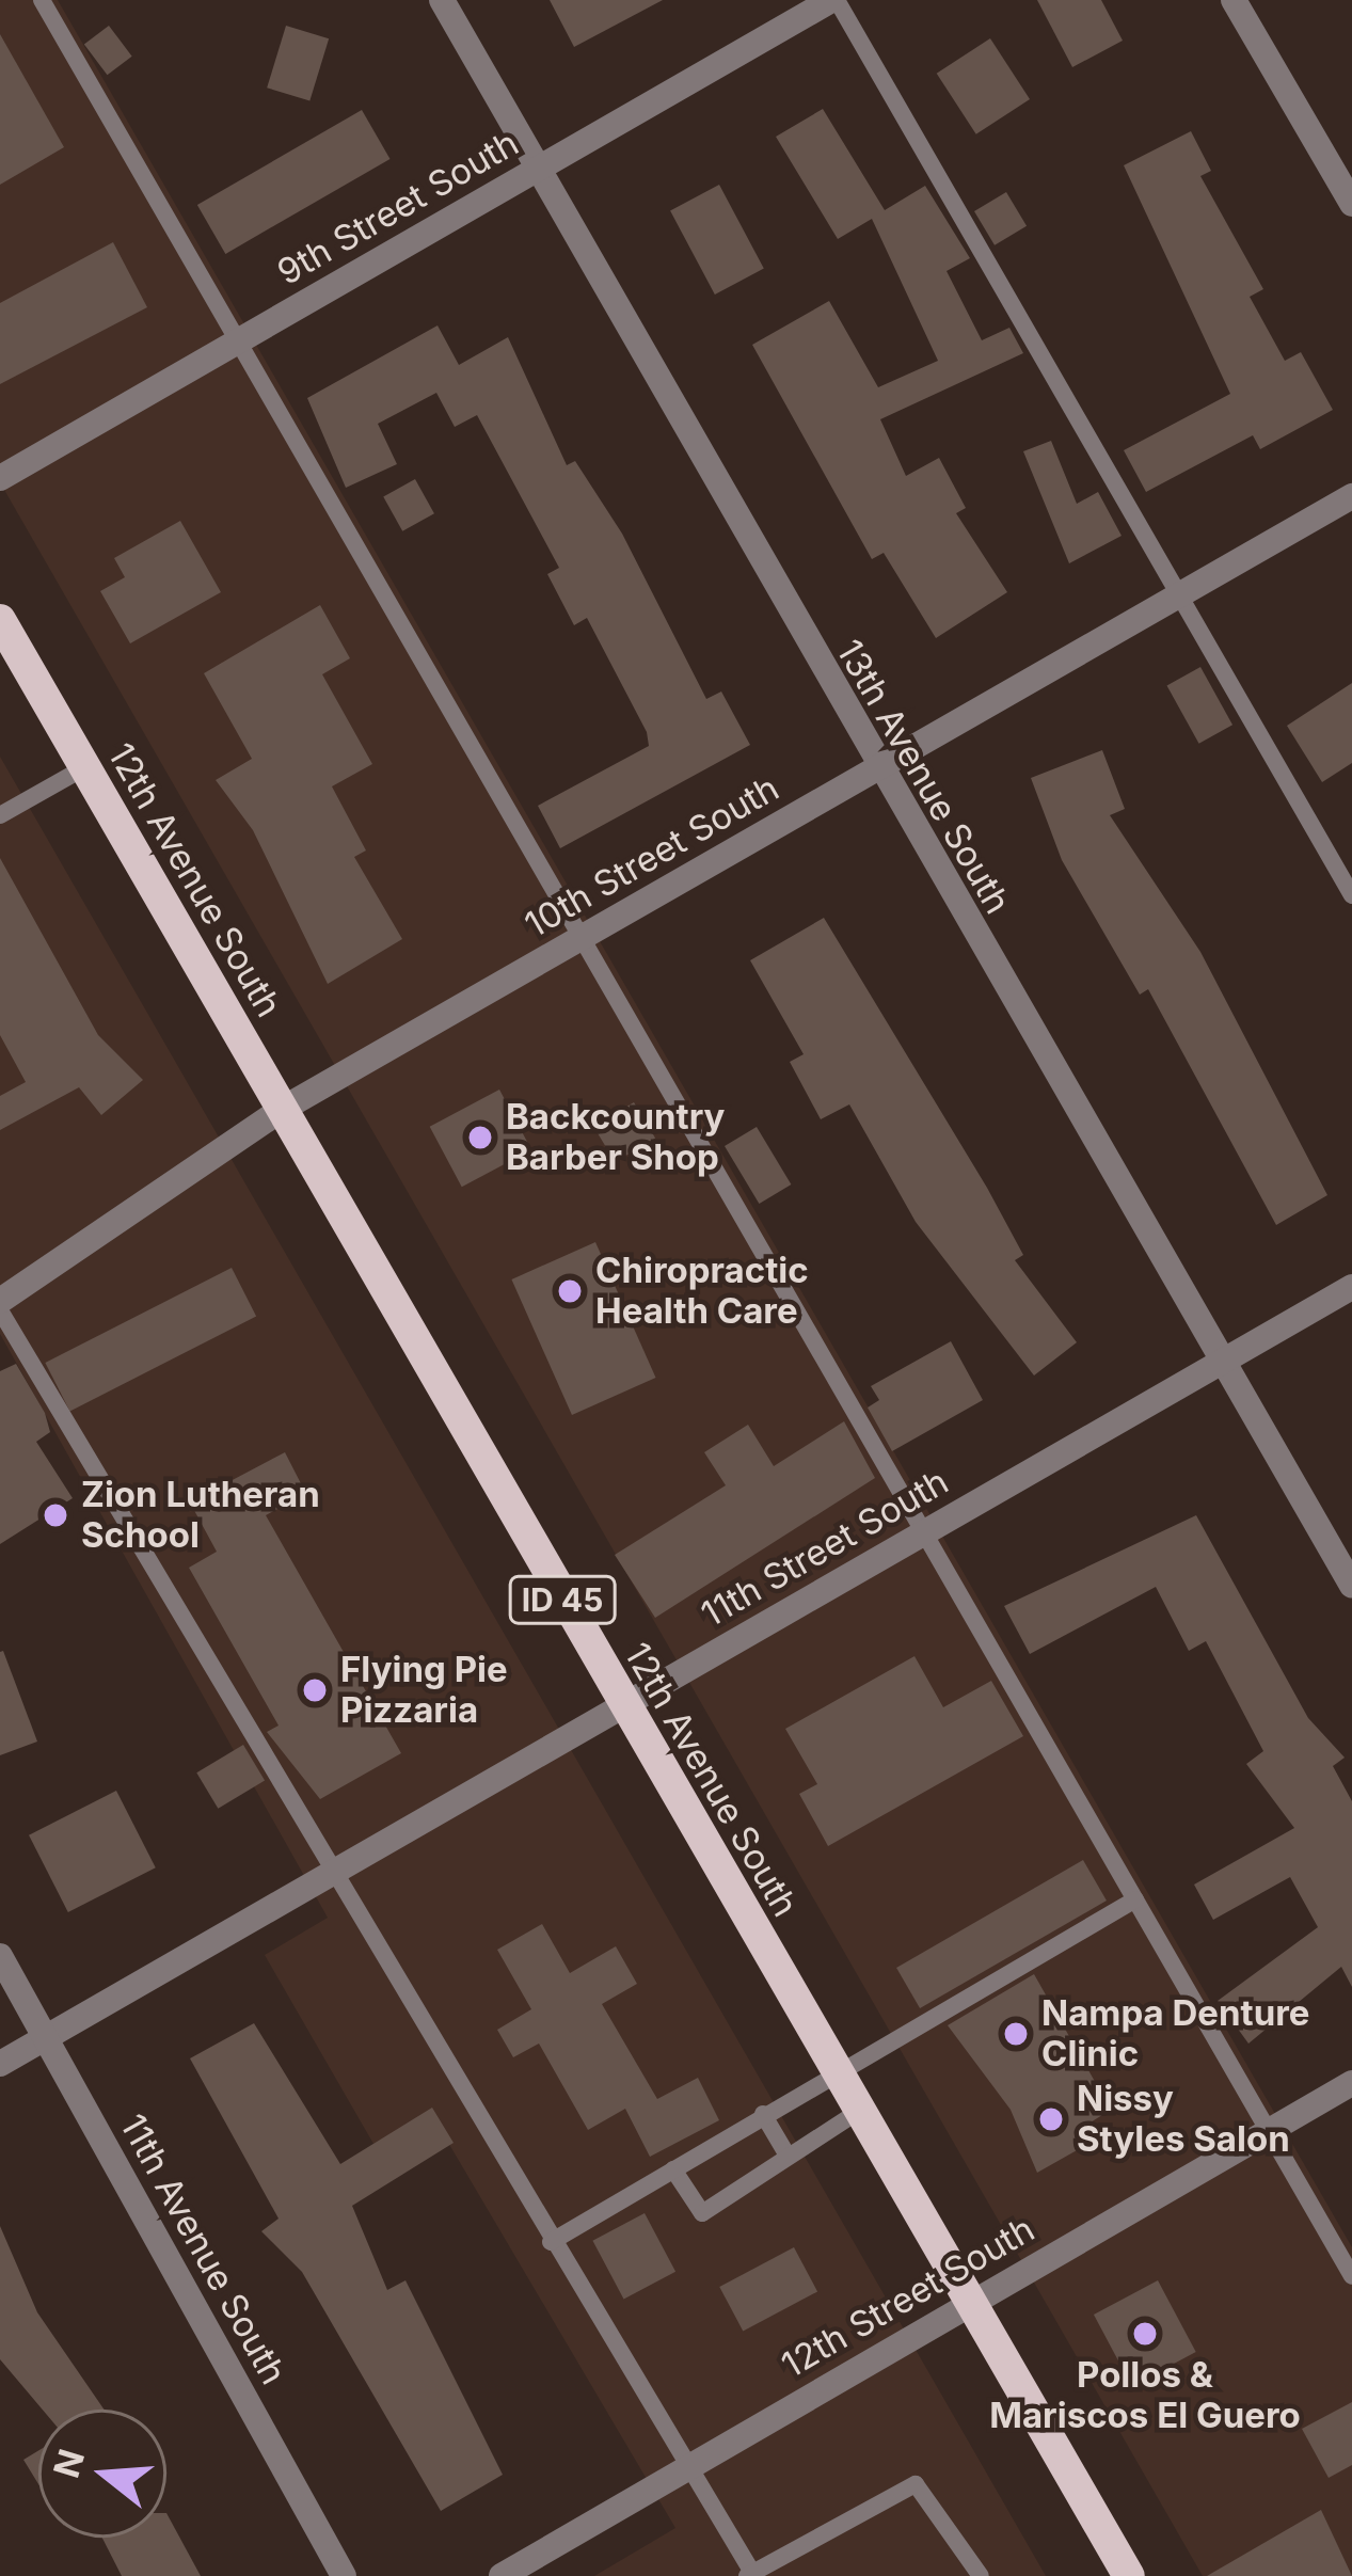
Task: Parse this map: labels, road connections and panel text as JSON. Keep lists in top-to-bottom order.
{
  "streets": {
    "main road": ["12th Avenue South", "ID 45"],
    "street": [
      "9th Street South",
      "13th Avenue South",
      "10th Street South",
      "11th Street South",
      "11th Avenue South",
      "12th Street South"
    ]
  },
  "crossings": [
    ["9th Street South", "13th Avenue South"],
    ["13th Avenue South", "10th Street South"],
    ["13th Avenue South", "11th Street South"],
    ["10th Street South", "12th Avenue South"],
    ["12th Avenue South", "11th Street South"],
    ["12th Avenue South", "12th Street South"],
    ["11th Street South", "11th Avenue South"]
  ],
  "places": [
    "Backcountry Barber Shop",
    "Chiropractic Health Care",
    "Zion Lutheran School",
    "Flying Pie Pizzaria",
    "Nampa Denture Clinic",
    "Nissy Styles Salon",
    "Pollos & Mariscos El Guero"
  ],
  "north": "left"
}
